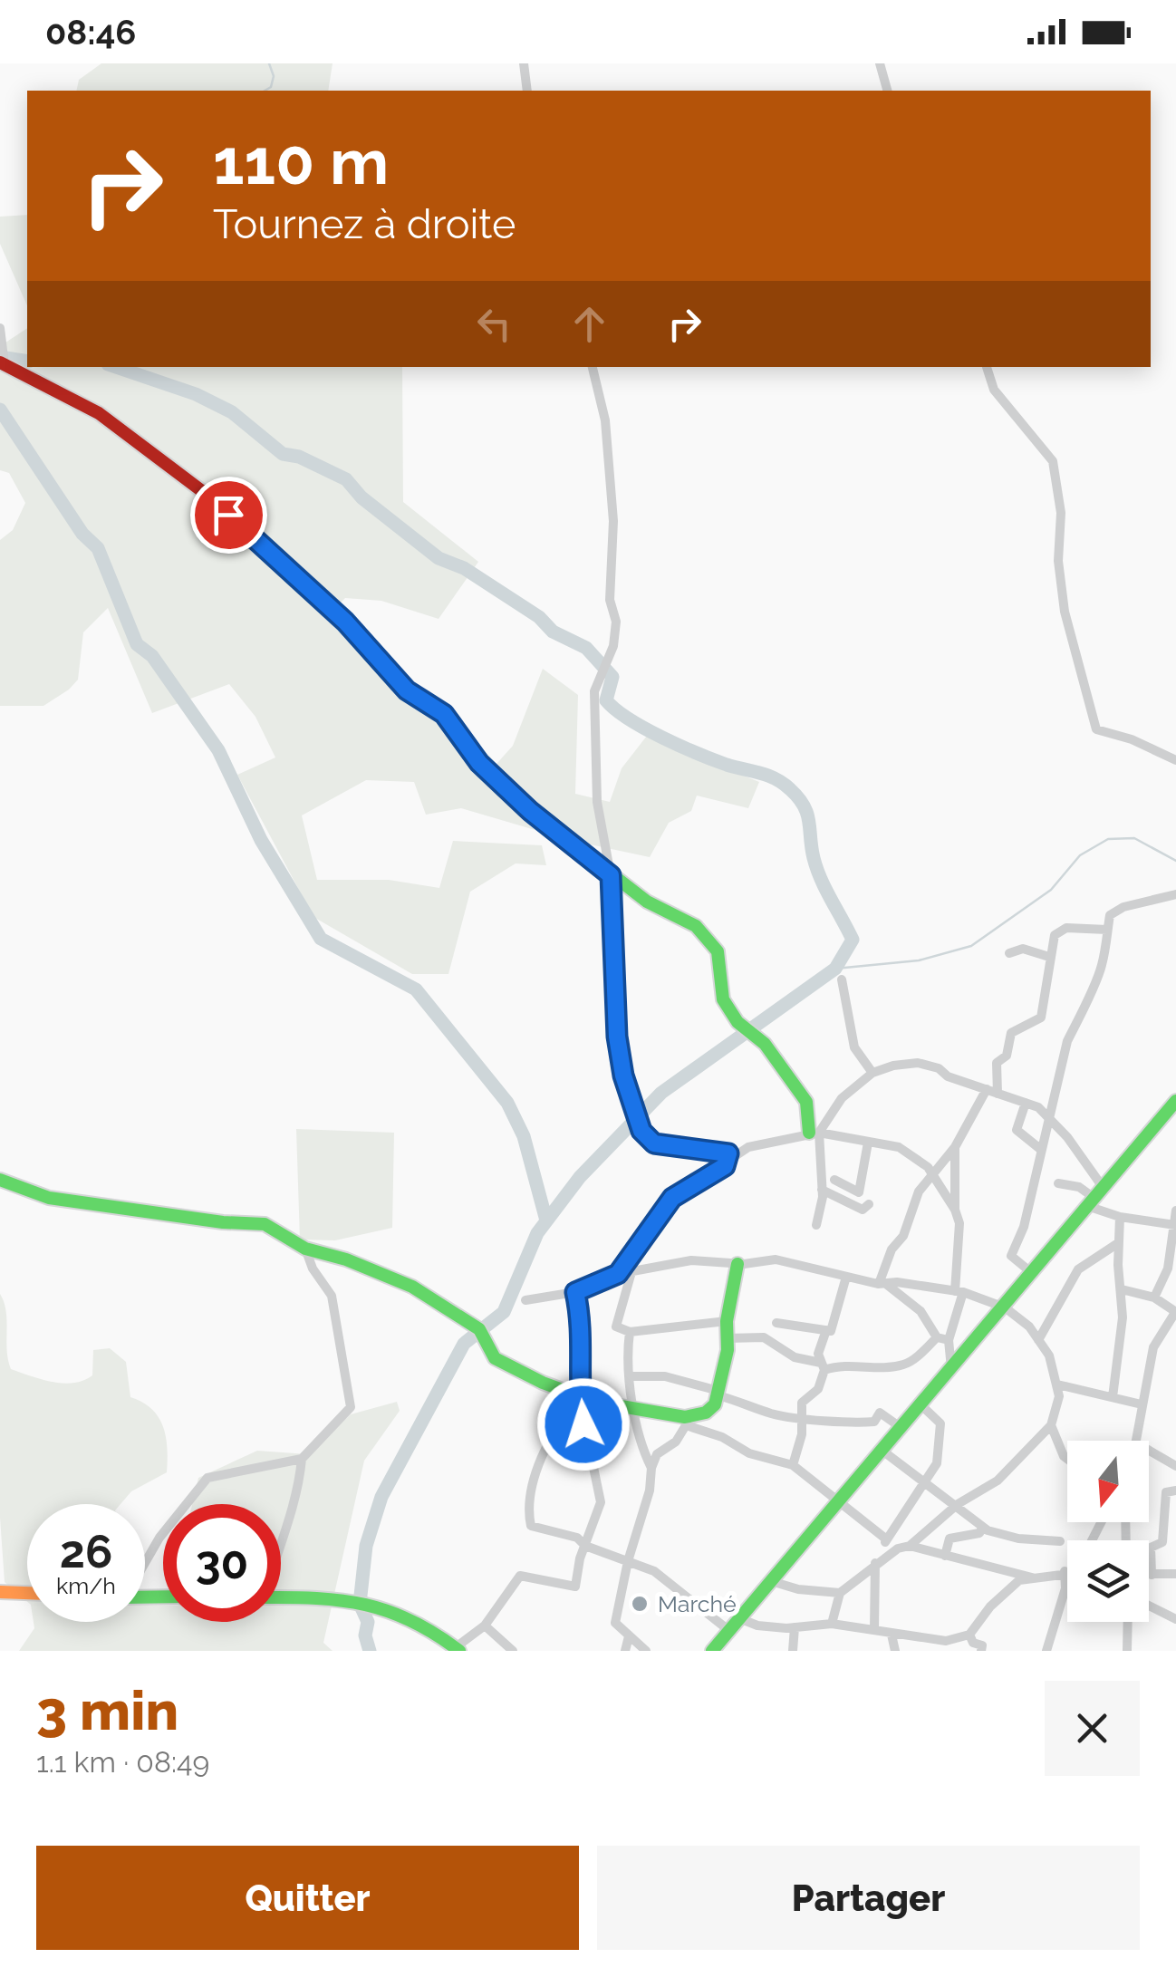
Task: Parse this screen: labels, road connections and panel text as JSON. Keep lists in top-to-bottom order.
{
  "places": ["Marché"],
  "north": "bottom",
  "page": {
    "status": "08:46",
    "turn": ["110 m", "Tournez à droite"],
    "speed": "26 km/h",
    "limit": "30",
    "heading": ["3 min", "1.1 km · 08:49"],
    "buttons": ["Quitter", "Partager"]
  }
}
